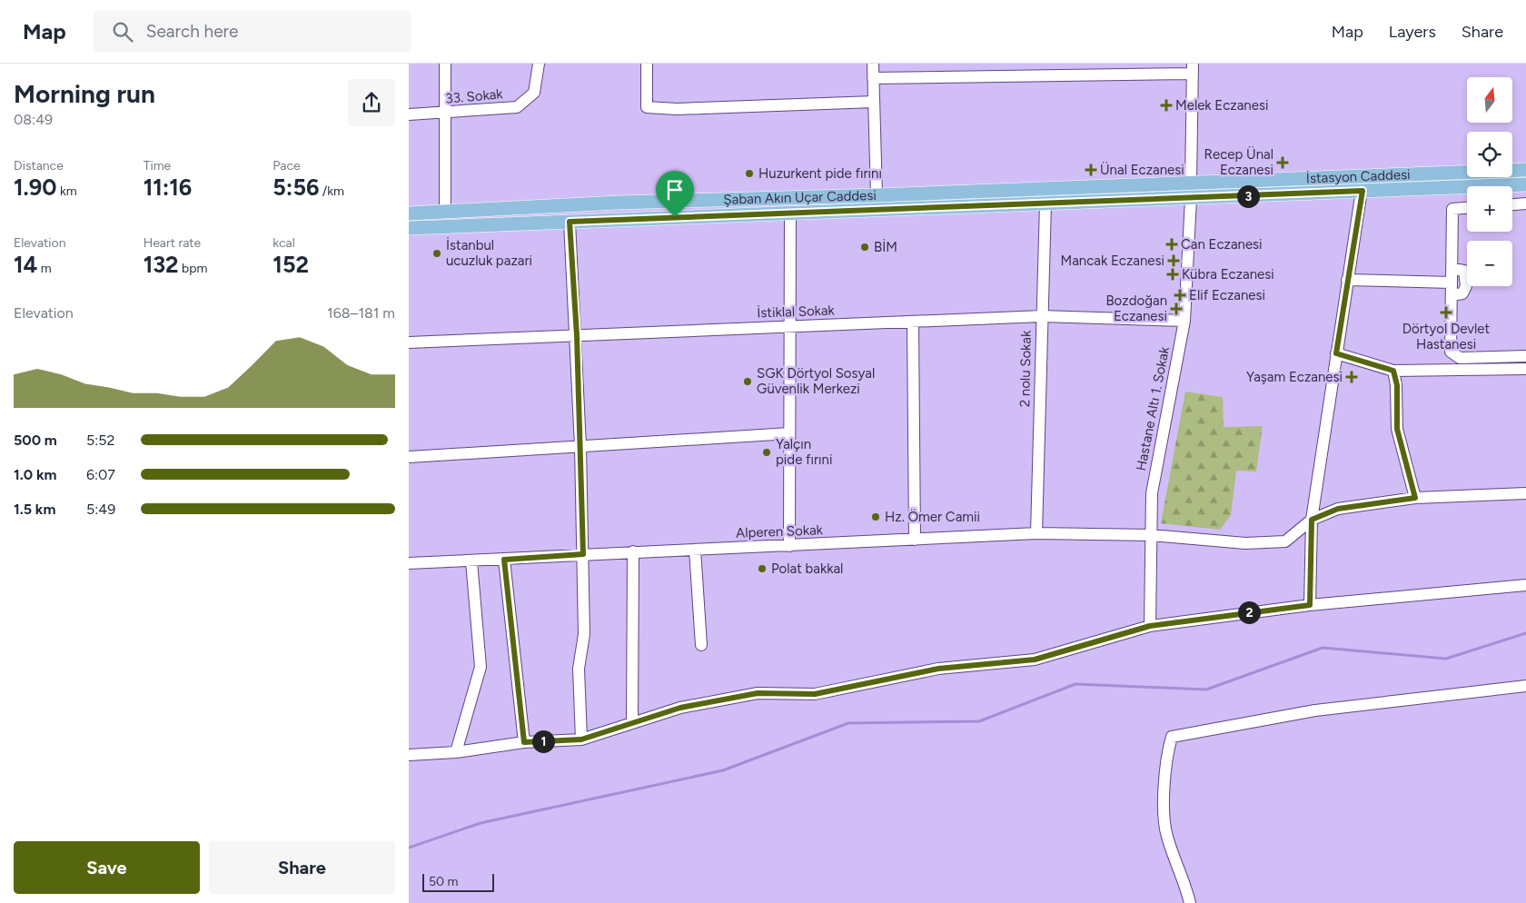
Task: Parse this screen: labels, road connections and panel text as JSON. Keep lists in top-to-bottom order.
{
  "streets": {
    "main road": ["İstasyon Caddesi", "Şaban Akın Uçar Caddesi"],
    "street": [
      "33. Sokak",
      "İstiklal Sokak",
      "2 nolu Sokak",
      "Hastane Altı 1. Sokak",
      "Alperen Sokak"
    ]
  },
  "crossings": [
    ["İstasyon Caddesi", "Şaban Akın Uçar Caddesi"],
    ["İstasyon Caddesi", "Hastane Altı 1. Sokak"],
    ["Şaban Akın Uçar Caddesi", "2 nolu Sokak"],
    ["Şaban Akın Uçar Caddesi", "Hastane Altı 1. Sokak"],
    ["İstiklal Sokak", "2 nolu Sokak"],
    ["İstiklal Sokak", "Hastane Altı 1. Sokak"],
    ["2 nolu Sokak", "Alperen Sokak"],
    ["Hastane Altı 1. Sokak", "Alperen Sokak"]
  ],
  "places": {
    "health": [
      "Melek Eczanesi",
      "Recep Ünal Eczanesi",
      "Ünal Eczanesi",
      "Can Eczanesi",
      "Mancak Eczanesi",
      "Kübra Eczanesi",
      "Elif Eczanesi",
      "Bozdoğan Eczanesi",
      "Dörtyol Devlet Hastanesi",
      "Yaşam Eczanesi"
    ],
    "other": [
      "Huzurkent pide fırını",
      "BİM",
      "İstanbul ucuzluk pazari",
      "SGK Dörtyol Sosyal Güvenlik Merkezi",
      "Yalçın pide fırıni",
      "Hz. Ömer Camii",
      "Polat bakkal"
    ]
  },
  "scale_bar": "50 m",
  "north": "top",
  "page": {
    "header": "Map",
    "search": "Search here",
    "nav": ["Map", "Layers", "Share"],
    "heading": ["Morning run", "08:49"],
    "map_buttons": ["+", "−"],
    "stats": [
      ["Distance", "1.90 km"],
      ["Time", "11:16"],
      ["Pace", "5:56 /km"],
      ["Elevation", "14 m"],
      ["Heart rate", "132 bpm"],
      ["kcal", "152"]
    ],
    "pins": ["3", "2", "1"],
    "chart": ["Elevation", "168–181 m"],
    "list": [
      {
        "name": "500 m",
        "note": "5:52"
      },
      {
        "name": "1.0 km",
        "note": "6:07"
      },
      {
        "name": "1.5 km",
        "note": "5:49"
      }
    ],
    "buttons": ["Save", "Share"],
    "scale": "50 m"
  }
}
